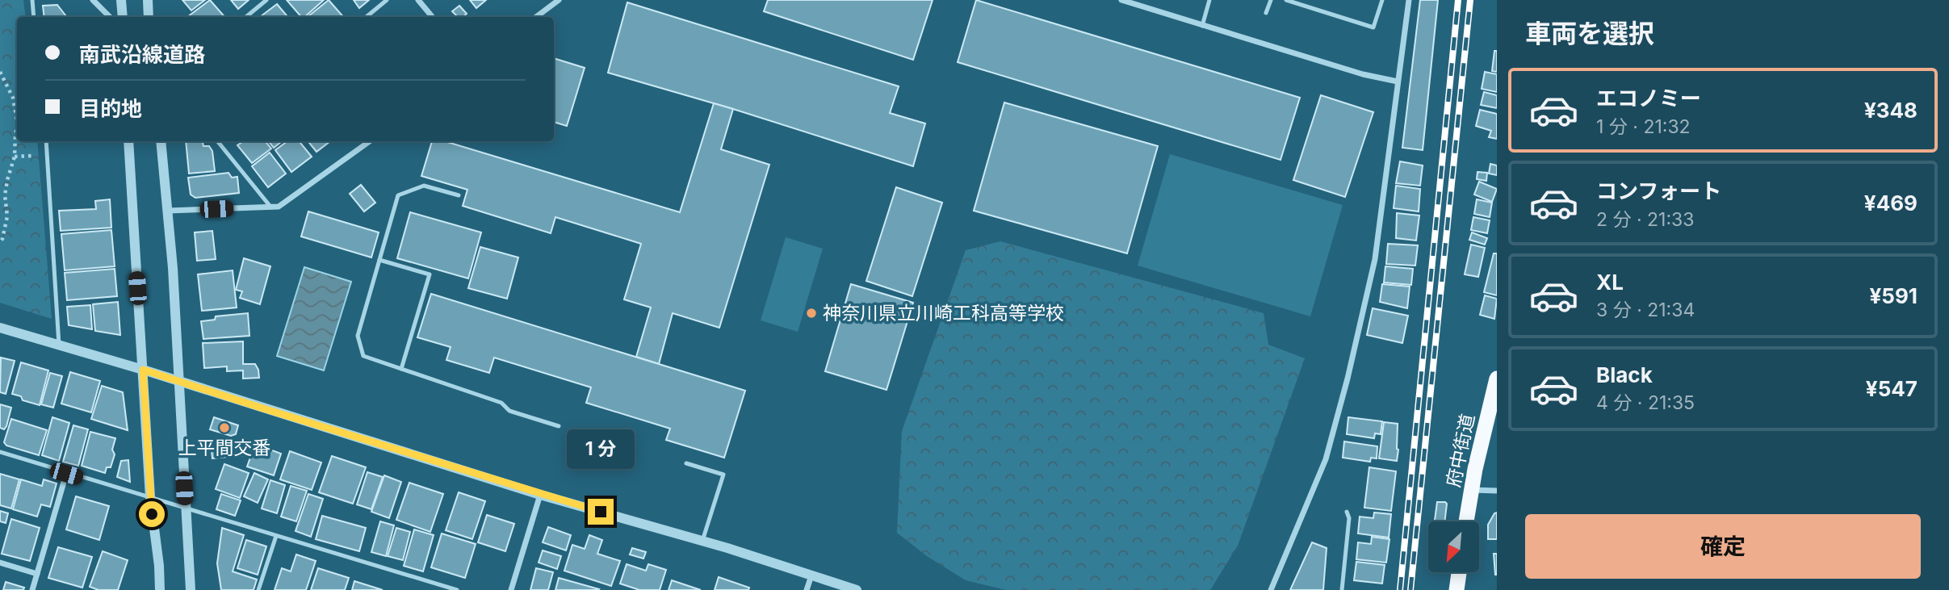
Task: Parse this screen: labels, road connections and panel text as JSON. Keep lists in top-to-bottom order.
{
  "streets": {
    "highway": ["府中街道"]
  },
  "places": ["神奈川県立川崎工科高等学校", "上平間交番"],
  "north": "bottom left",
  "page": {
    "heading": "車両を選択",
    "banner": ["南武沿線道路", "目的地"],
    "list": [
      {
        "name": "エコノミー",
        "note": "1 分 · 21:32",
        "value": "¥348"
      },
      {
        "name": "コンフォート",
        "note": "2 分 · 21:33",
        "value": "¥469"
      },
      {
        "name": "XL",
        "note": "3 分 · 21:34",
        "value": "¥591"
      },
      {
        "name": "Black",
        "note": "4 分 · 21:35",
        "value": "¥547"
      }
    ],
    "bubble": "1 分",
    "buttons": "確定"
  }
}
